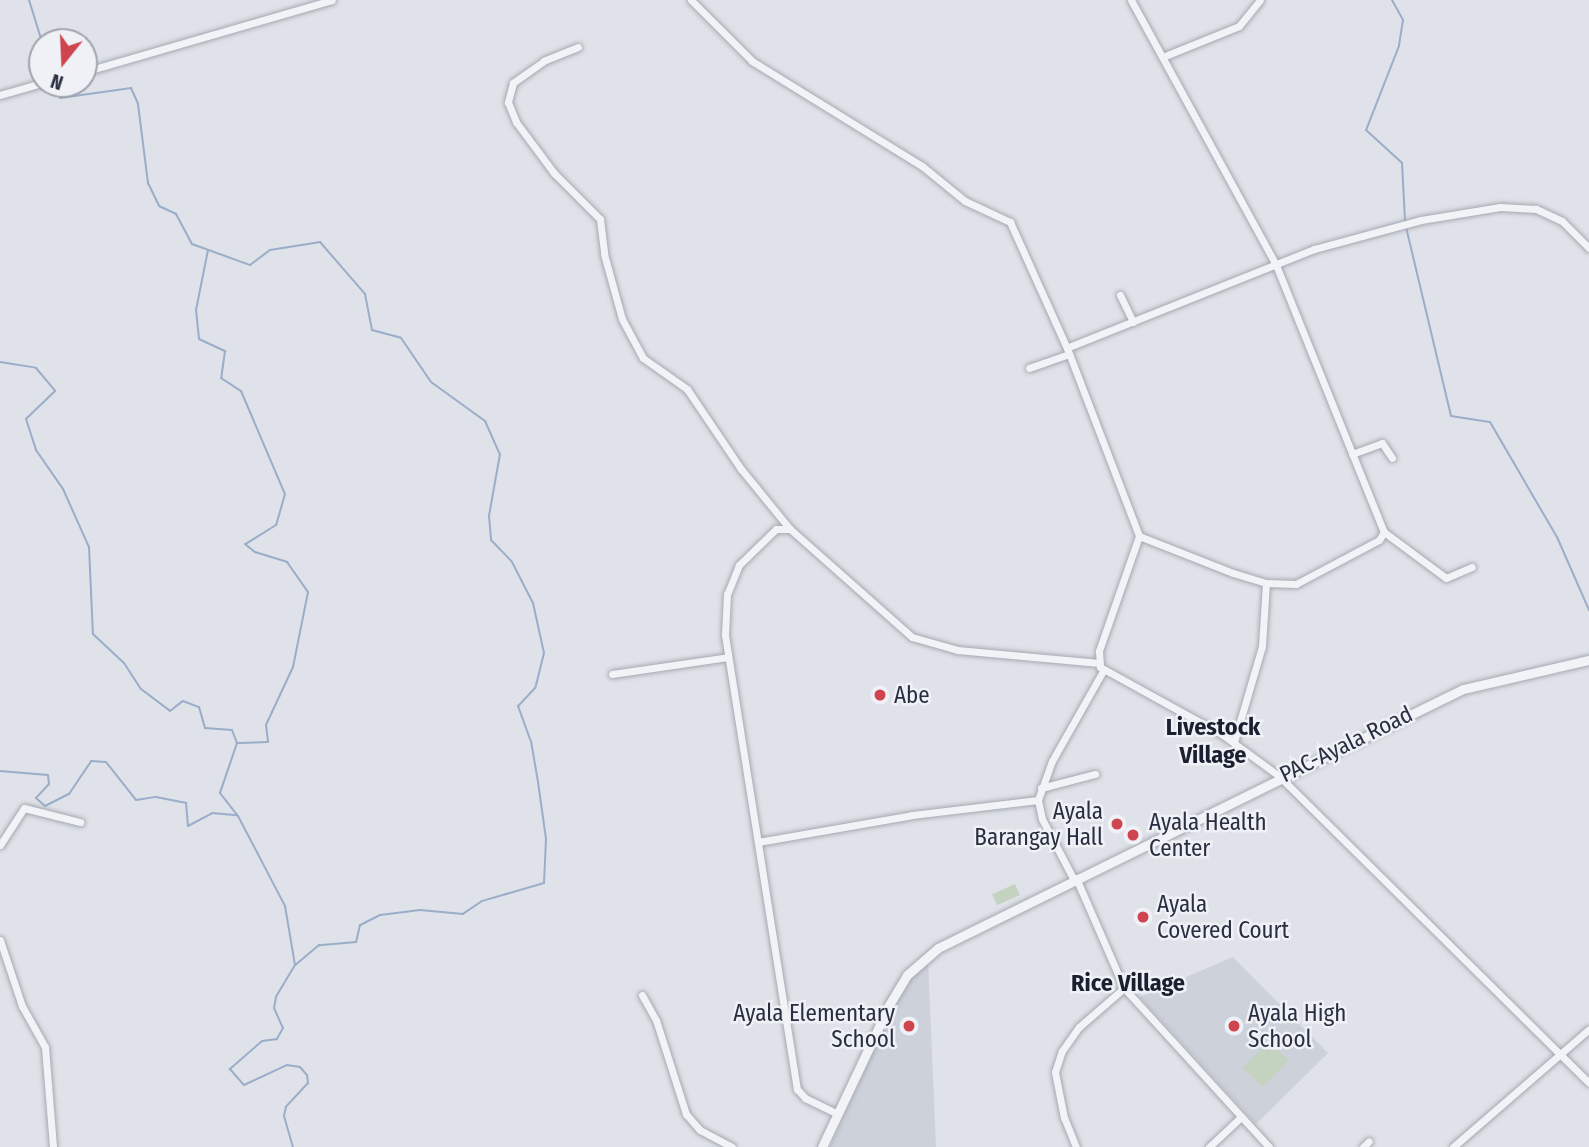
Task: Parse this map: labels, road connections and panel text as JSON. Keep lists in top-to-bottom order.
{
  "streets": {
    "street": ["PAC-Ayala Road"]
  },
  "districts": ["Livestock Village", "Rice Village"],
  "places": [
    "Abe",
    "Ayala Barangay Hall",
    "Ayala Health Center",
    "Ayala Covered Court",
    "Ayala Elementary School",
    "Ayala High School"
  ],
  "north": "bottom"
}
